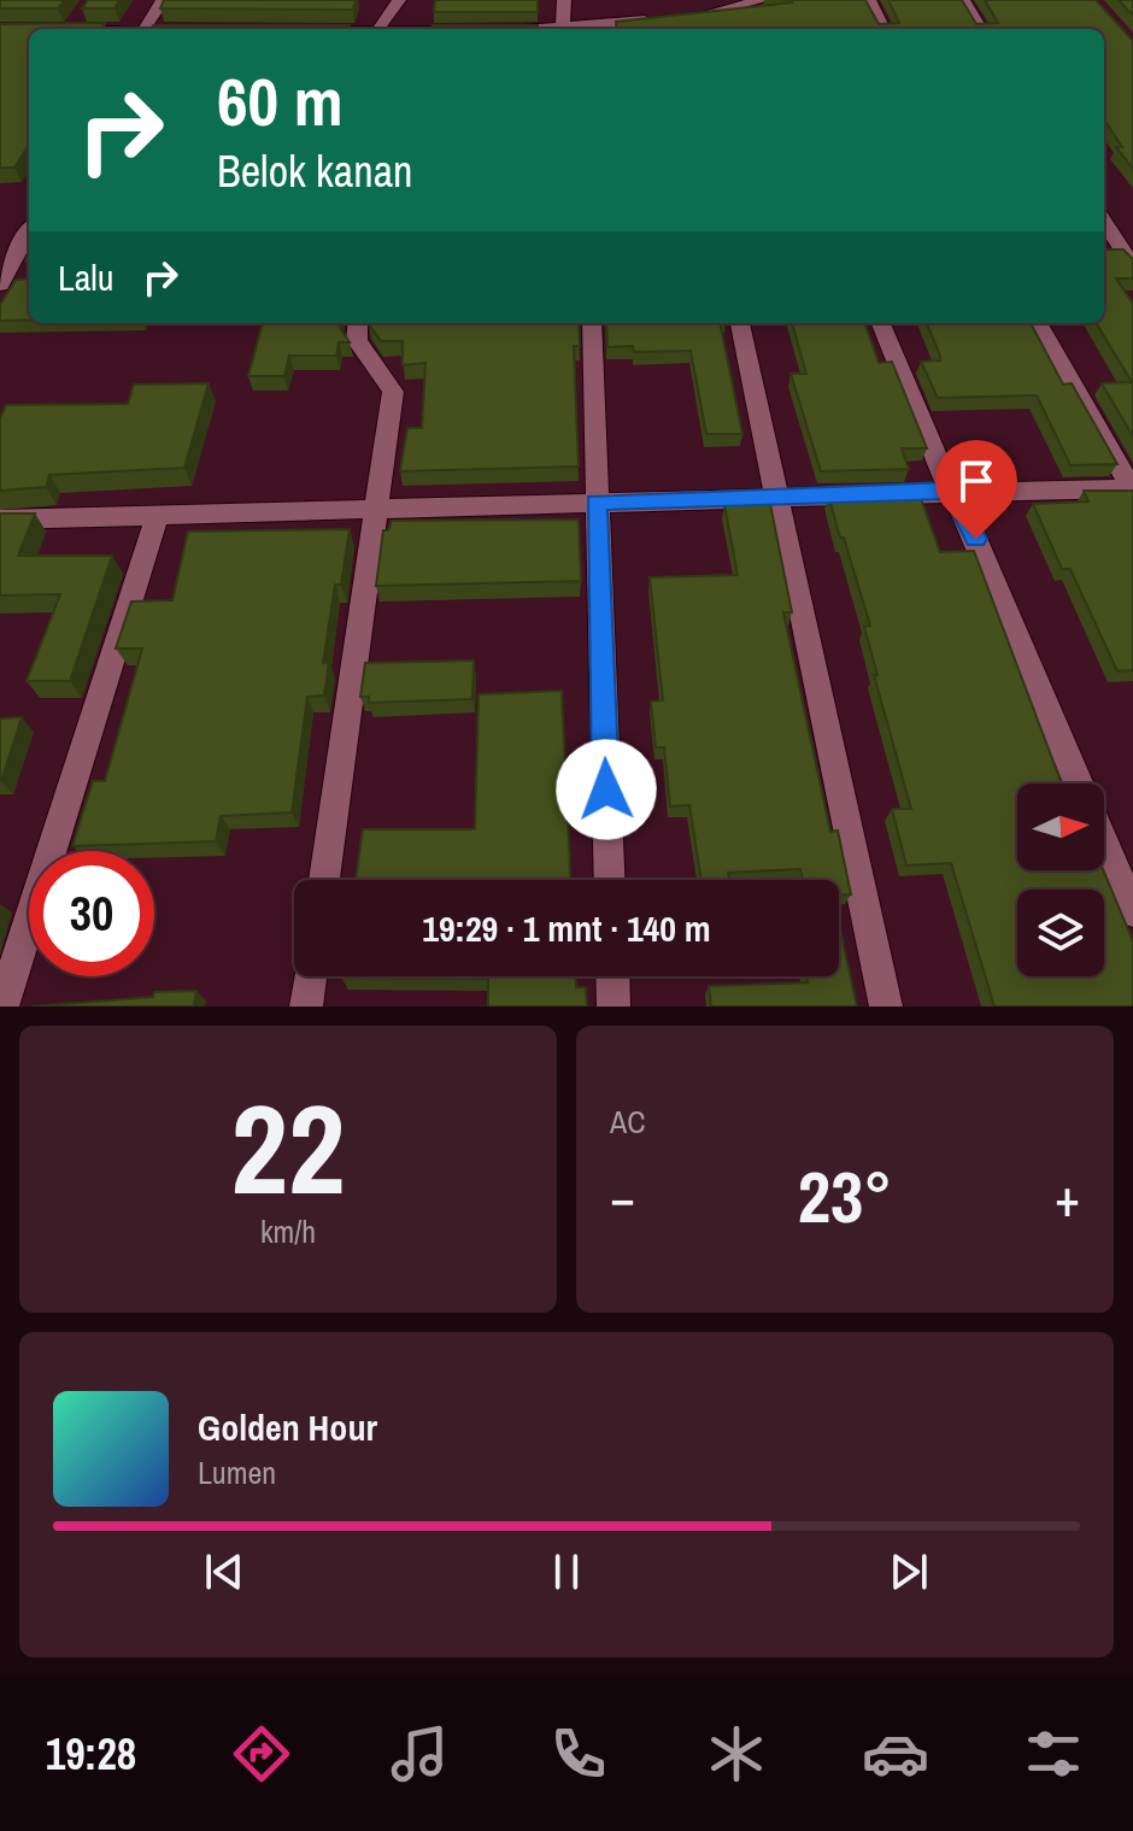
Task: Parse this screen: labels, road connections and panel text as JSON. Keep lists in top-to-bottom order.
{
  "north": "right",
  "page": {
    "turn": ["60 m", "Belok kanan"],
    "then": "Lalu",
    "limit": "30",
    "trip": "19:29 · 1 mnt · 140 m",
    "tile": [
      ["22", "km/h"],
      "AC"
    ],
    "heat": ["−", "23°", "+"],
    "song": ["Golden Hour", "Lumen"],
    "tabs": "19:28"
  }
}
